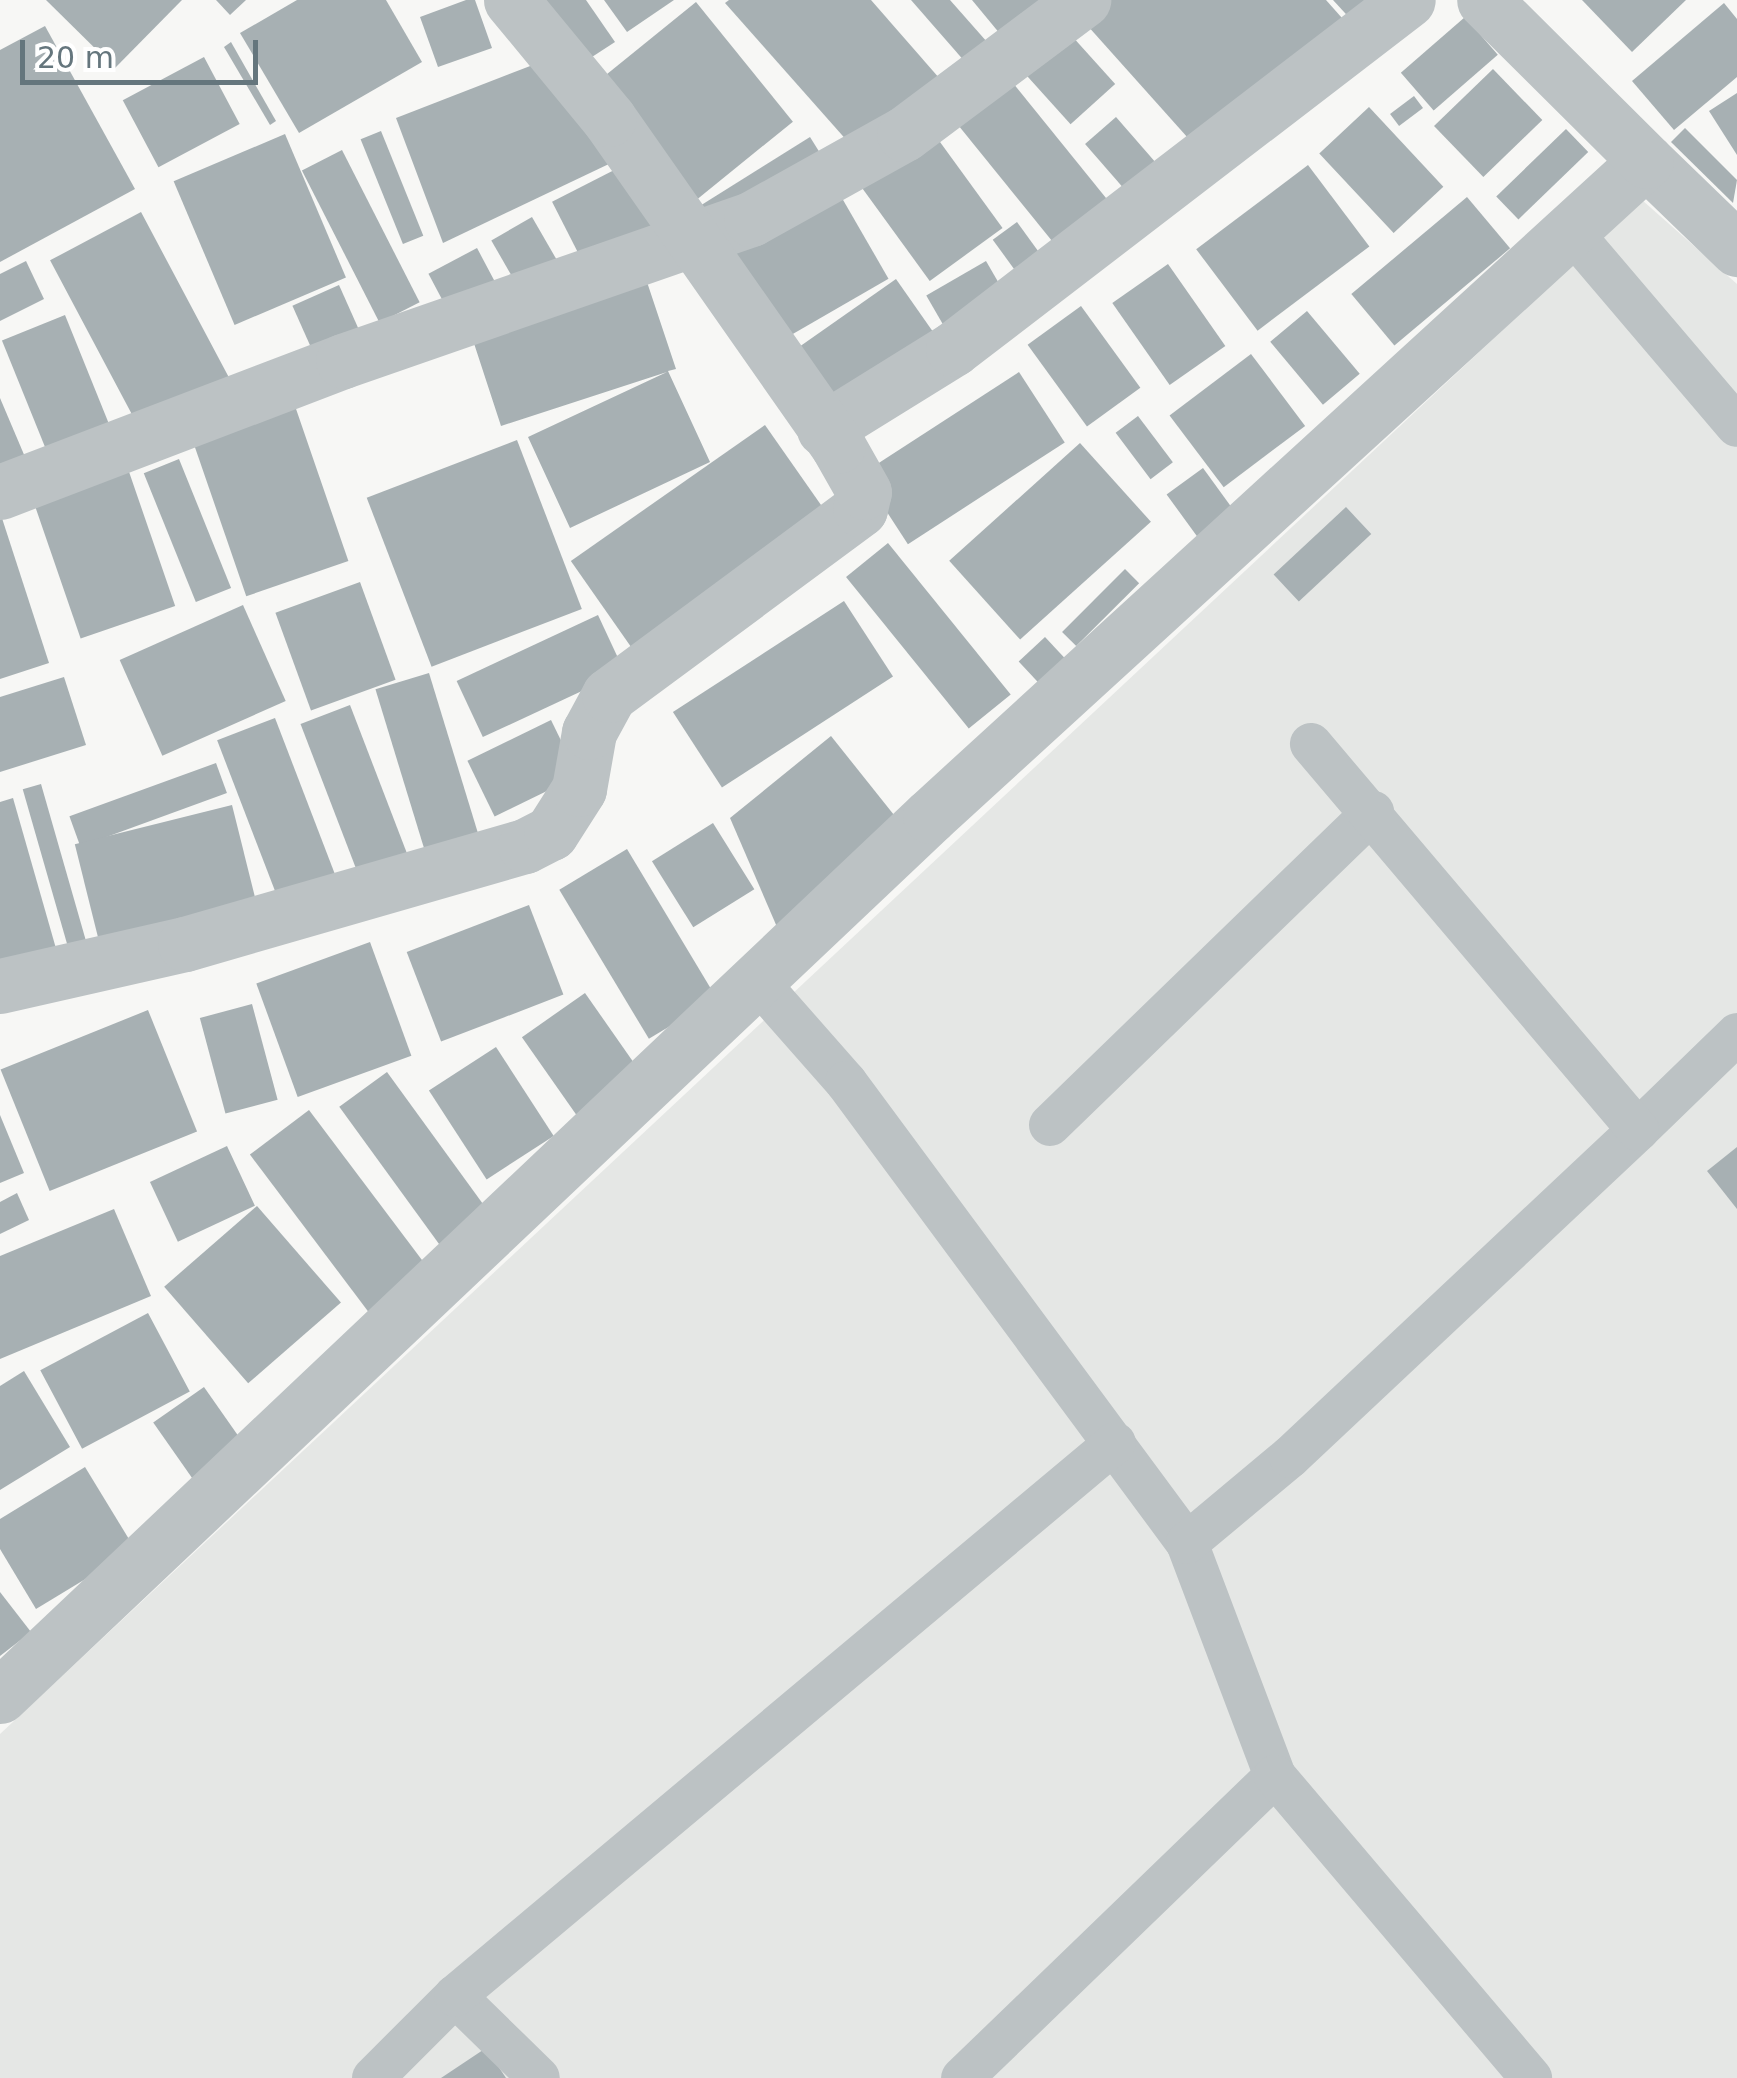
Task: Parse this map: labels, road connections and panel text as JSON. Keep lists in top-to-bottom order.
{
  "scale_bar": "20 m"
}
